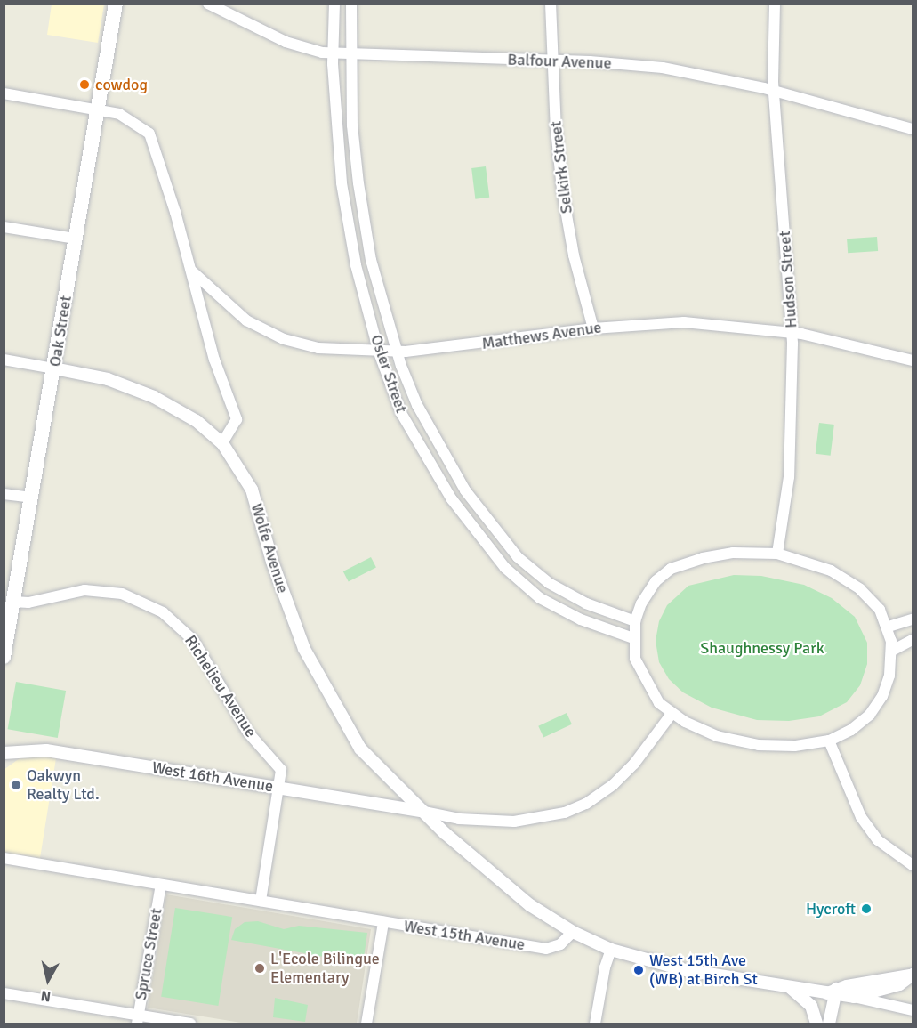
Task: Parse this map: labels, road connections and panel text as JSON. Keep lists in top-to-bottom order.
{
  "streets": {
    "main road": ["Oak Street"],
    "street": [
      "Balfour Avenue",
      "Selkirk Street",
      "Hudson Street",
      "Matthews Avenue",
      "Osler Street",
      "Wolfe Avenue",
      "Richelieu Avenue",
      "West 16th Avenue",
      "West 15th Avenue",
      "Spruce Street"
    ]
  },
  "crossings": [
    ["Balfour Avenue", "Selkirk Street"],
    ["Balfour Avenue", "Hudson Street"],
    ["Balfour Avenue", "Osler Street"],
    ["Selkirk Street", "Matthews Avenue"],
    ["Hudson Street", "Matthews Avenue"],
    ["Oak Street", "Wolfe Avenue"],
    ["Oak Street", "Richelieu Avenue"],
    ["Matthews Avenue", "Osler Street"],
    ["Wolfe Avenue", "West 16th Avenue"],
    ["Wolfe Avenue", "West 15th Avenue"],
    ["Richelieu Avenue", "West 16th Avenue"],
    ["Richelieu Avenue", "West 15th Avenue"],
    ["West 15th Avenue", "Spruce Street"]
  ],
  "parks": ["Shaughnessy Park"],
  "places": [
    "cowdog",
    "Oakwyn Realty Ltd.",
    "Hycroft",
    "L'Ecole Bilingue Elementary",
    "West 15th Ave (WB) at Birch St"
  ],
  "north": "bottom"
}
